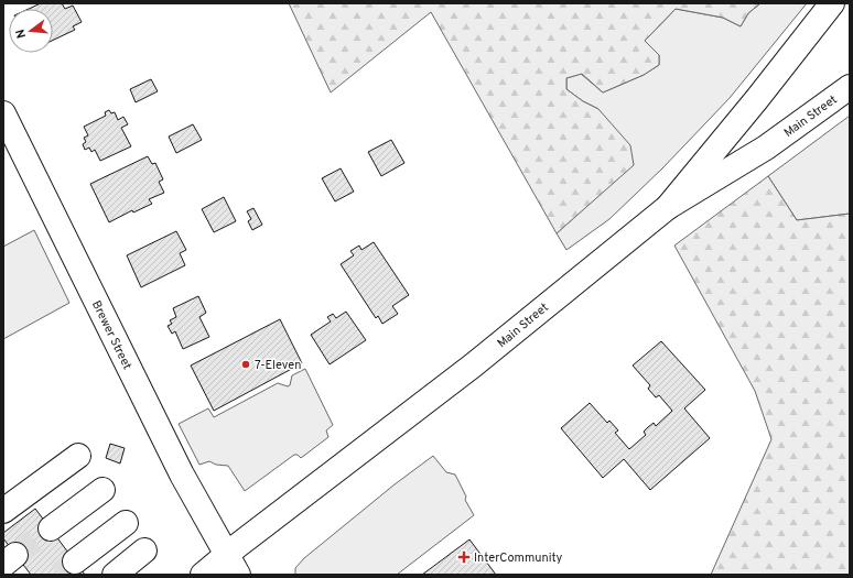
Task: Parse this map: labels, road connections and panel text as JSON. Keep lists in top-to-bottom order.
{
  "streets": {
    "main road": ["Main Street", "Brewer Street"]
  },
  "crossings": [
    ["Main Street", "Brewer Street"]
  ],
  "places": {
    "other": ["7-Eleven"],
    "health": ["InterCommunity"]
  },
  "north": "left"
}
